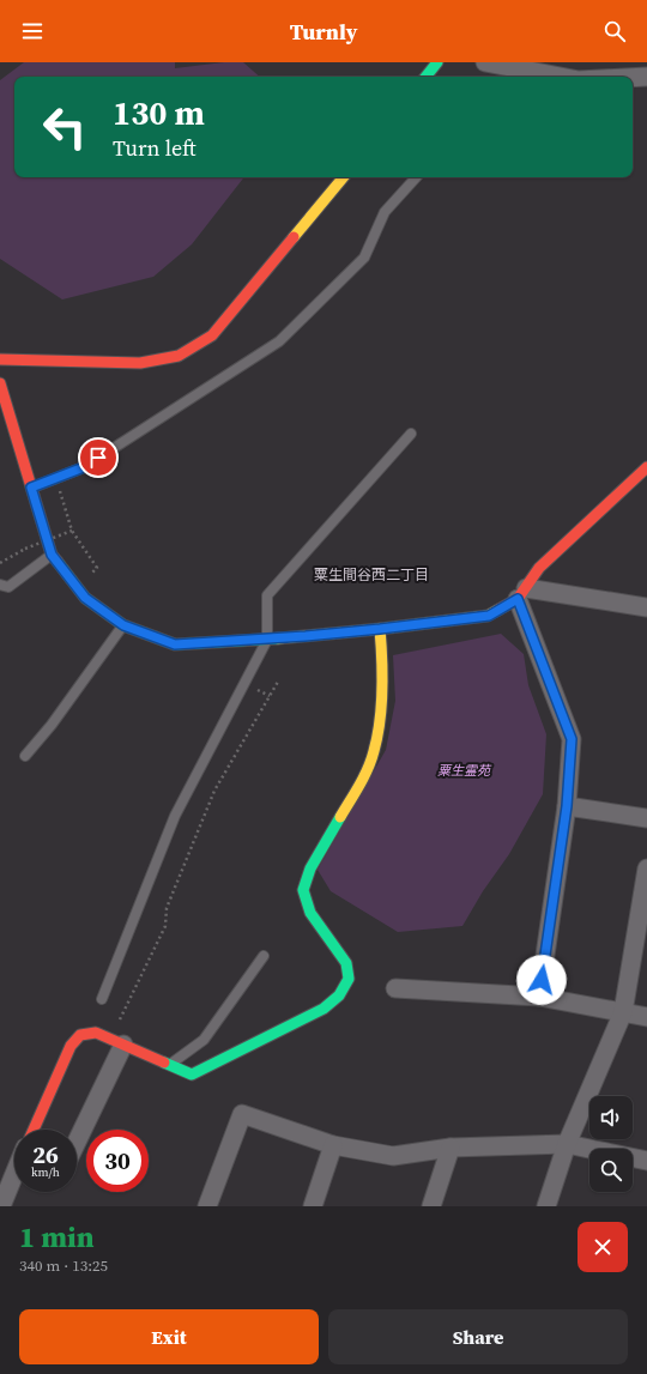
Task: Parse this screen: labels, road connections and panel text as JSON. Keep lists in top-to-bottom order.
{
  "districts": ["粟生間谷西二丁目"],
  "parks": ["粟生霊苑"],
  "page": {
    "header": "Turnly",
    "turn": ["130 m", "Turn left"],
    "speed": "26 km/h",
    "limit": "30",
    "heading": ["1 min", "340 m · 13:25"],
    "buttons": ["Exit", "Share"]
  }
}
